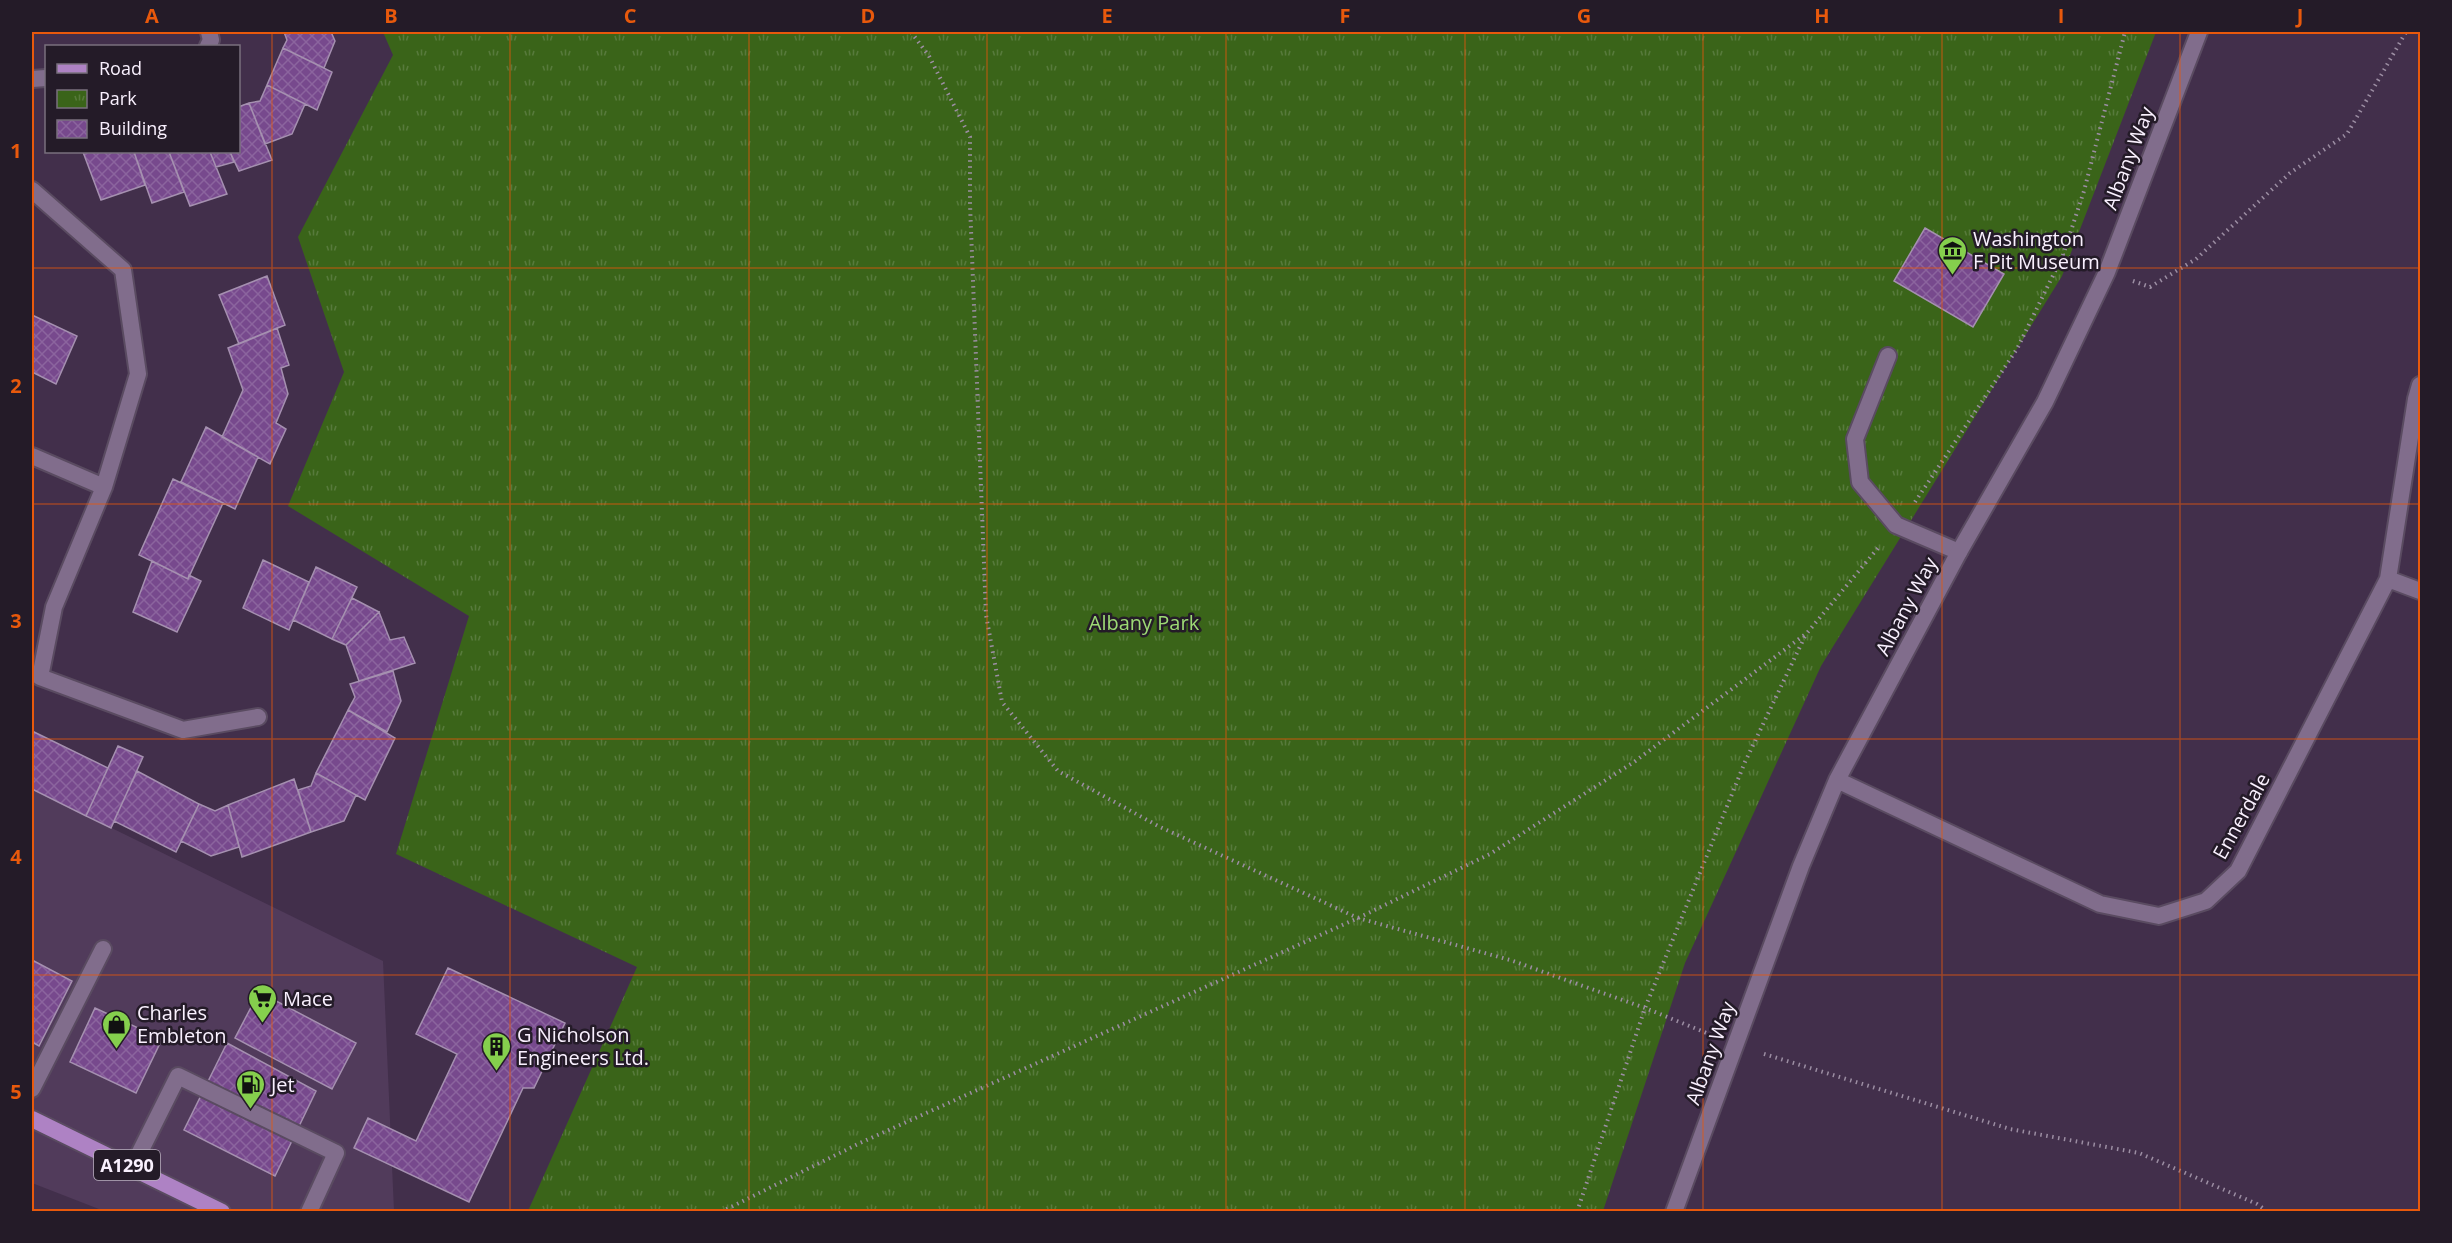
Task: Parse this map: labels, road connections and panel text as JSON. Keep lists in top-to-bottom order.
{
  "streets": {
    "main road": ["A1290"],
    "street": ["Albany Way", "Ennerdale"]
  },
  "crossings": [
    ["Albany Way", "Ennerdale"]
  ],
  "parks": ["Albany Park"],
  "places": {
    "museum": ["Washington F Pit Museum"],
    "supermarket": ["Mace"],
    "shop": ["Charles Embleton"],
    "building": ["G Nicholson Engineers Ltd."],
    "fuel station": ["Jet"]
  },
  "legend": ["Road", "Park", "Building"],
  "grid": {
    "columns": [
      "A",
      "B",
      "C",
      "D",
      "E",
      "F",
      "G",
      "H",
      "I",
      "J"
    ],
    "rows": [
      "1",
      "2",
      "3",
      "4",
      "5"
    ]
  }
}
